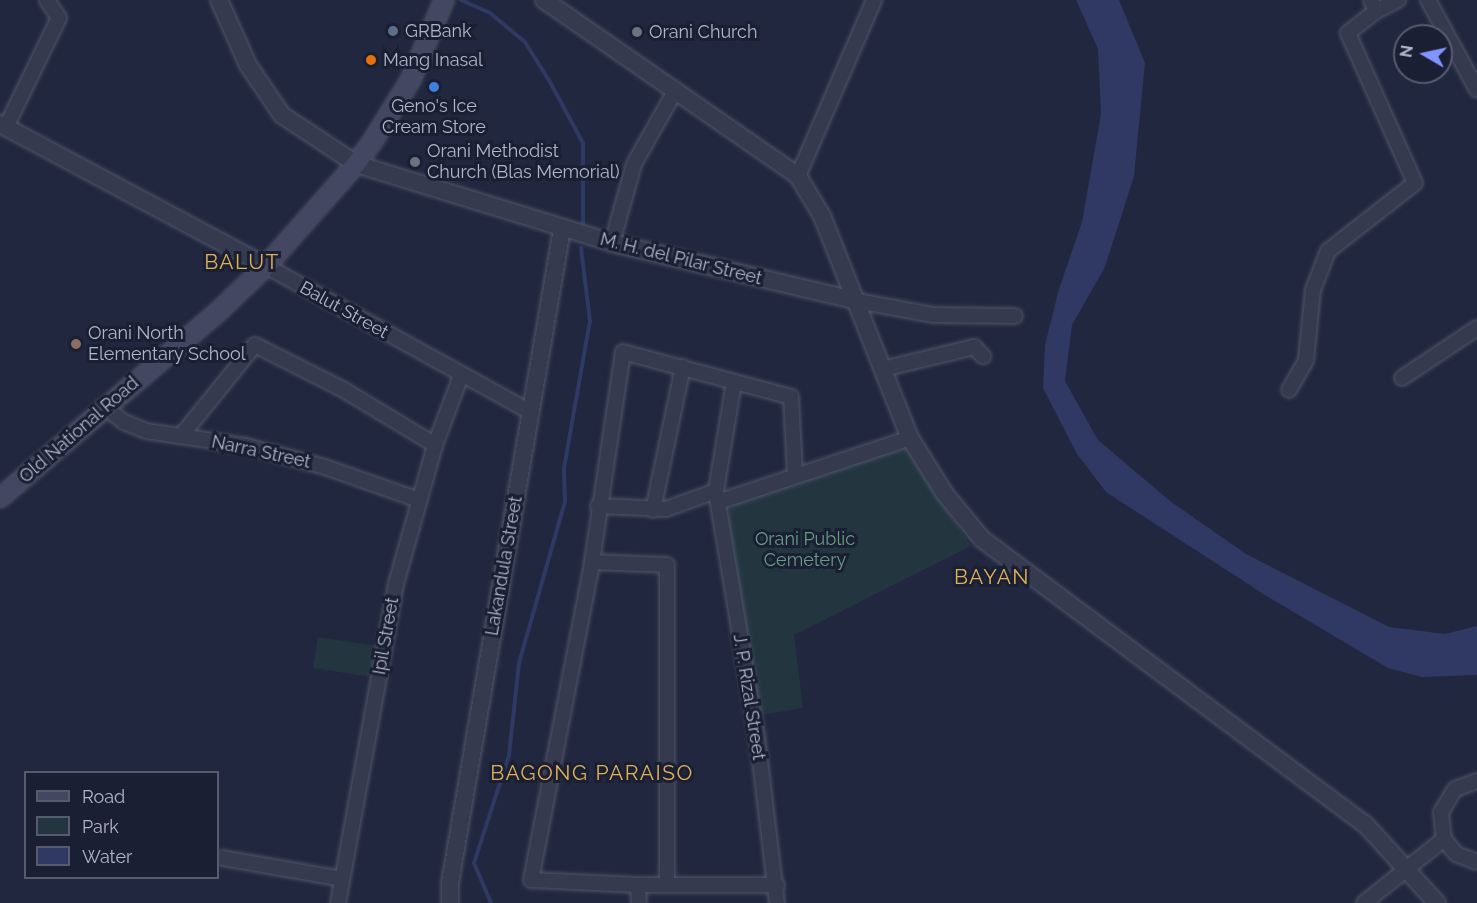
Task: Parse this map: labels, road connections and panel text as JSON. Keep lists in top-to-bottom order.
{
  "streets": {
    "main road": ["Old National Road"],
    "street": [
      "M. H. del Pilar Street",
      "Balut Street",
      "Narra Street",
      "Lakandula Street",
      "Ipil Street",
      "J. P. Rizal Street"
    ]
  },
  "crossings": [
    ["M. H. del Pilar Street", "Old National Road"],
    ["M. H. del Pilar Street", "Lakandula Street"],
    ["Balut Street", "Old National Road"],
    ["Balut Street", "Lakandula Street"],
    ["Balut Street", "Ipil Street"],
    ["Old National Road", "Narra Street"],
    ["Narra Street", "Ipil Street"]
  ],
  "districts": ["BALUT", "BAYAN", "BAGONG PARAISO"],
  "parks": ["Orani Public Cemetery"],
  "places": [
    "GRBank",
    "Orani Church",
    "Mang Inasal",
    "Geno's Ice Cream Store",
    "Orani Methodist Church (Blas Memorial)",
    "Orani North Elementary School"
  ],
  "legend": ["Road", "Park", "Water"],
  "north": "left"
}
